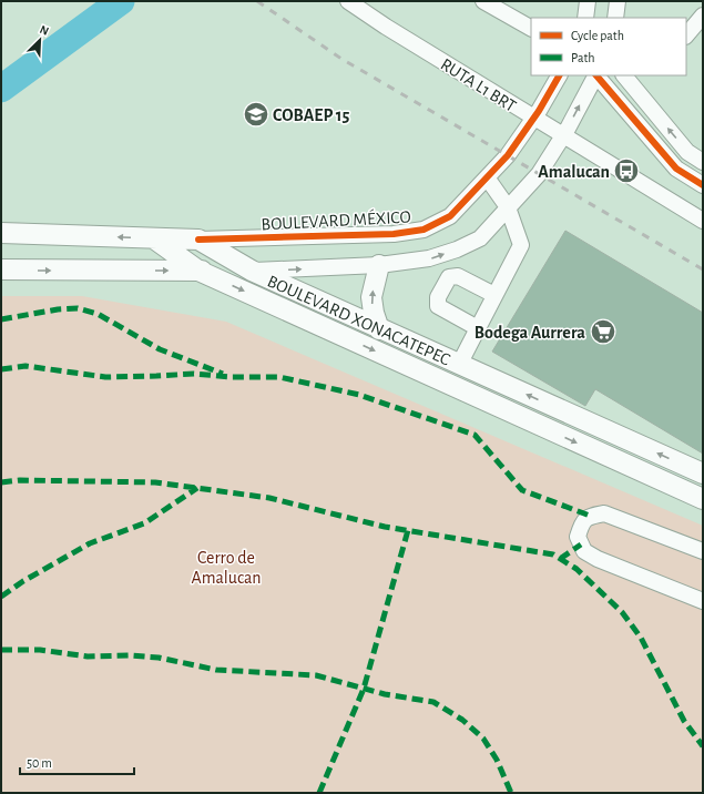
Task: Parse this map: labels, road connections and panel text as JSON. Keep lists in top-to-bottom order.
{
  "streets": {
    "main road": ["BOULEVARD XONACATEPEC"],
    "street": ["RUTA L1 BRT", "BOULEVARD MÉXICO"]
  },
  "crossings": [
    ["RUTA L1 BRT", "BOULEVARD MÉXICO"],
    ["BOULEVARD MÉXICO", "BOULEVARD XONACATEPEC"]
  ],
  "parks": ["Cerro de Amalucan"],
  "places": {
    "school or university": ["COBAEP 15"],
    "bus stop": ["Amalucan"],
    "supermarket": ["Bodega Aurrera"]
  },
  "legend": ["Cycle path", "Path"],
  "scale_bar": "50 m",
  "north": "top right"
}
